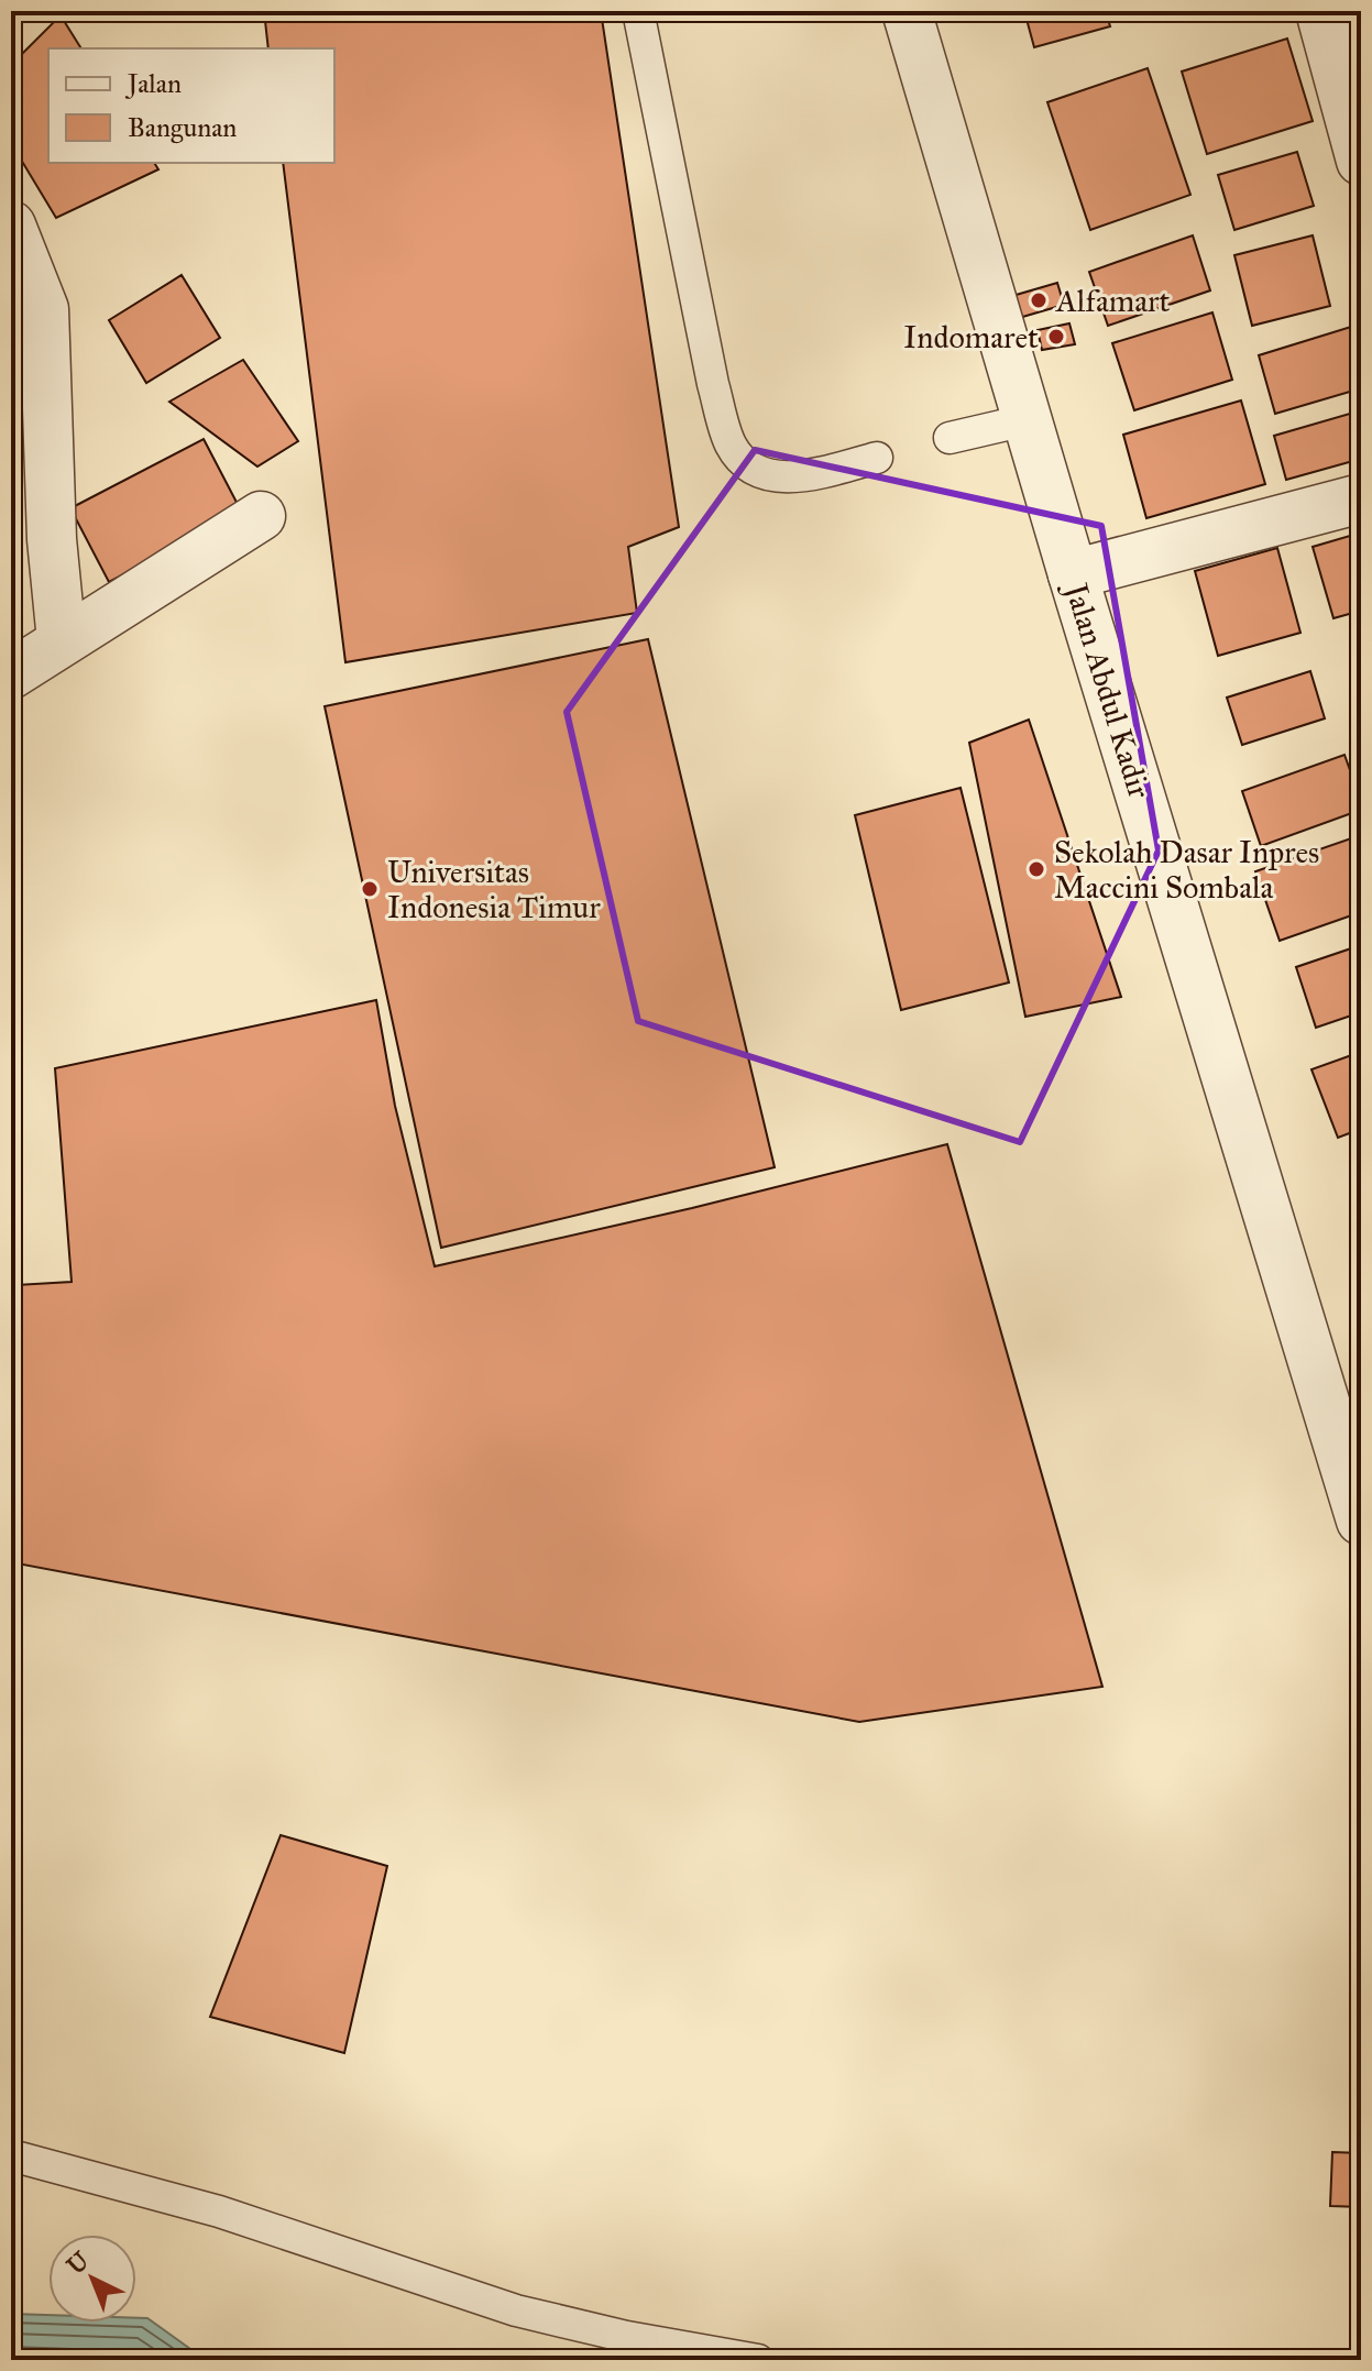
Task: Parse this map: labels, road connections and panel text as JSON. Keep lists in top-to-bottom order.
{
  "streets": {
    "street": ["Jalan Abdul Kadir"]
  },
  "places": [
    "Alfamart",
    "Indomaret",
    "Sekolah Dasar Inpres Maccini Sombala",
    "Universitas Indonesia Timur"
  ],
  "legend": ["Jalan", "Bangunan"],
  "north": "top left"
}
